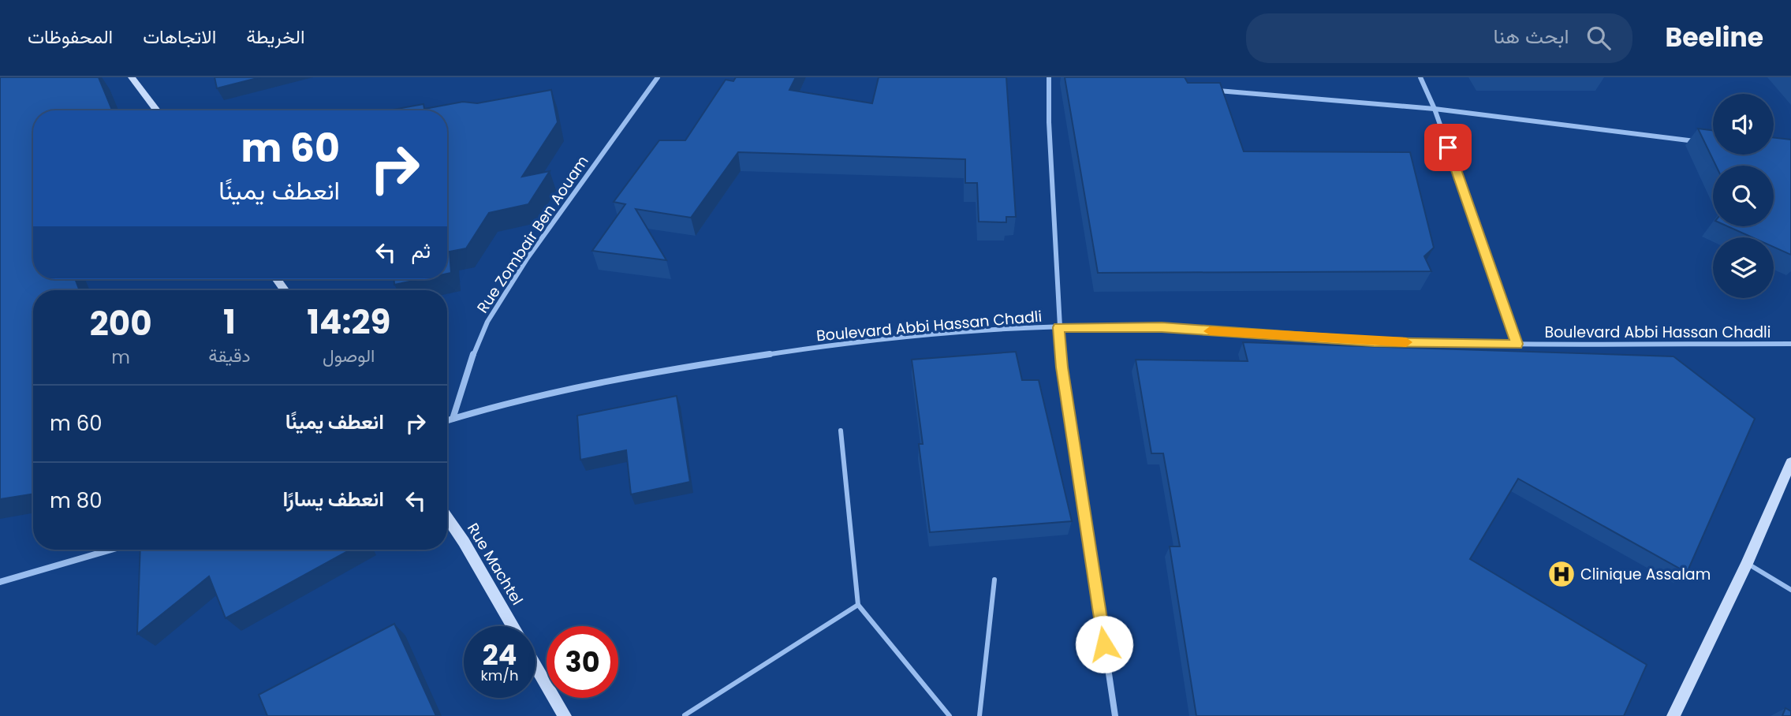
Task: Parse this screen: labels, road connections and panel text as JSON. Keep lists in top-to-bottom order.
{
  "streets": {
    "main road": ["Rue Machtel"],
    "street": ["Rue Zombair Ben Aouam", "Boulevard Abbi Hassan Chadli"]
  },
  "crossings": [
    ["Rue Zombair Ben Aouam", "Boulevard Abbi Hassan Chadli"]
  ],
  "places": {
    "hospital": ["Clinique Assalam"]
  },
  "page": {
    "header": "Beeline",
    "search": "ابحث هنا",
    "nav": ["الخريطة", "الاتجاهات", "المحفوظات"],
    "turn": ["60 m", "انعطف يمينًا"],
    "then": "ثم",
    "eta": [
      "14:29",
      "الوصول",
      "1",
      "دقيقة",
      "200",
      "m"
    ],
    "list": [
      {
        "name": "انعطف يمينًا",
        "value": "60 m"
      },
      {
        "name": "انعطف يسارًا",
        "value": "80 m"
      }
    ],
    "speed": "24 km/h",
    "limit": "30"
  }
}
